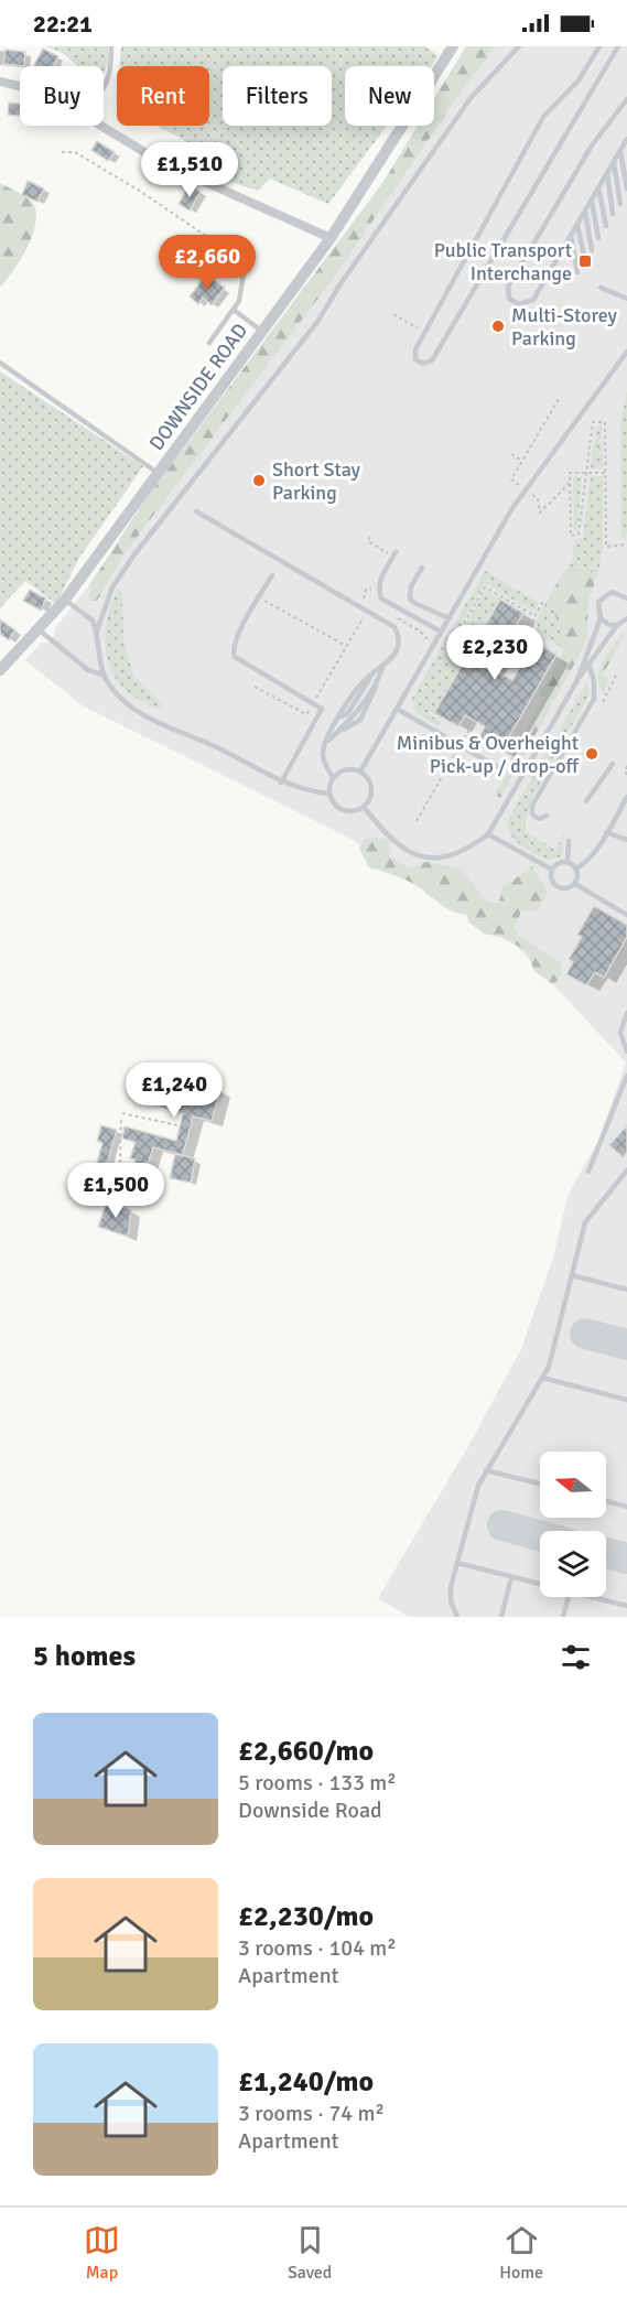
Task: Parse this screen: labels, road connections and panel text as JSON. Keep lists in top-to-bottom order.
{
  "streets": {
    "street": ["DOWNSIDE ROAD"]
  },
  "places": {
    "transit": ["Public Transport Interchange"],
    "other": ["Multi-Storey Parking", "Short Stay Parking", "Minibus & Overheight Pick-up / drop-off"]
  },
  "north": "left",
  "page": {
    "status": "22:21",
    "chip": [
      "Buy",
      "Rent",
      "Filters",
      "New"
    ],
    "price": [
      "£1,510",
      "£2,660",
      "£2,230",
      "£1,240",
      "£1,500"
    ],
    "heading": "5 homes",
    "list": [
      {
        "name": "£2,660/mo",
        "note": "5 rooms · 133 m² · Downside Road"
      },
      {
        "name": "£2,230/mo",
        "note": "3 rooms · 104 m² · Apartment"
      },
      {
        "name": "£1,240/mo",
        "note": "3 rooms · 74 m² · Apartment"
      }
    ],
    "tabs": ["Map", "Saved", "Home"]
  }
}
